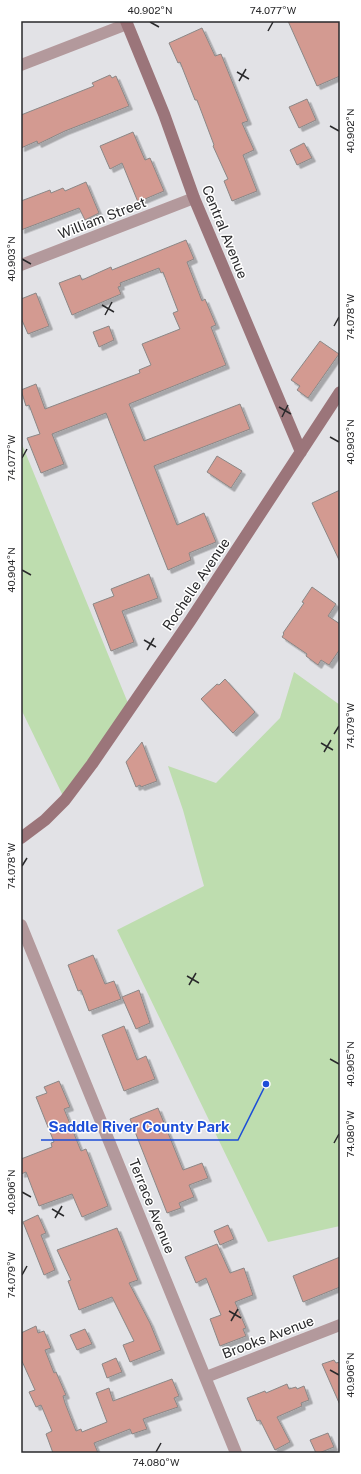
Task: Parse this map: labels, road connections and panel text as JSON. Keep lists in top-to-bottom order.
{
  "streets": {
    "street": [
      "William Street",
      "Central Avenue",
      "Rochelle Avenue",
      "Terrace Avenue",
      "Brooks Avenue"
    ]
  },
  "crossings": [
    ["William Street", "Central Avenue"],
    ["Central Avenue", "Rochelle Avenue"],
    ["Terrace Avenue", "Brooks Avenue"]
  ],
  "places": ["Saddle River County Park"],
  "coordinates": [
    "40.902°N",
    "74.077°W",
    "40.903°N",
    "74.078°W",
    "40.904°N",
    "74.079°W",
    "40.905°N",
    "74.080°W",
    "40.906°N"
  ]
}
